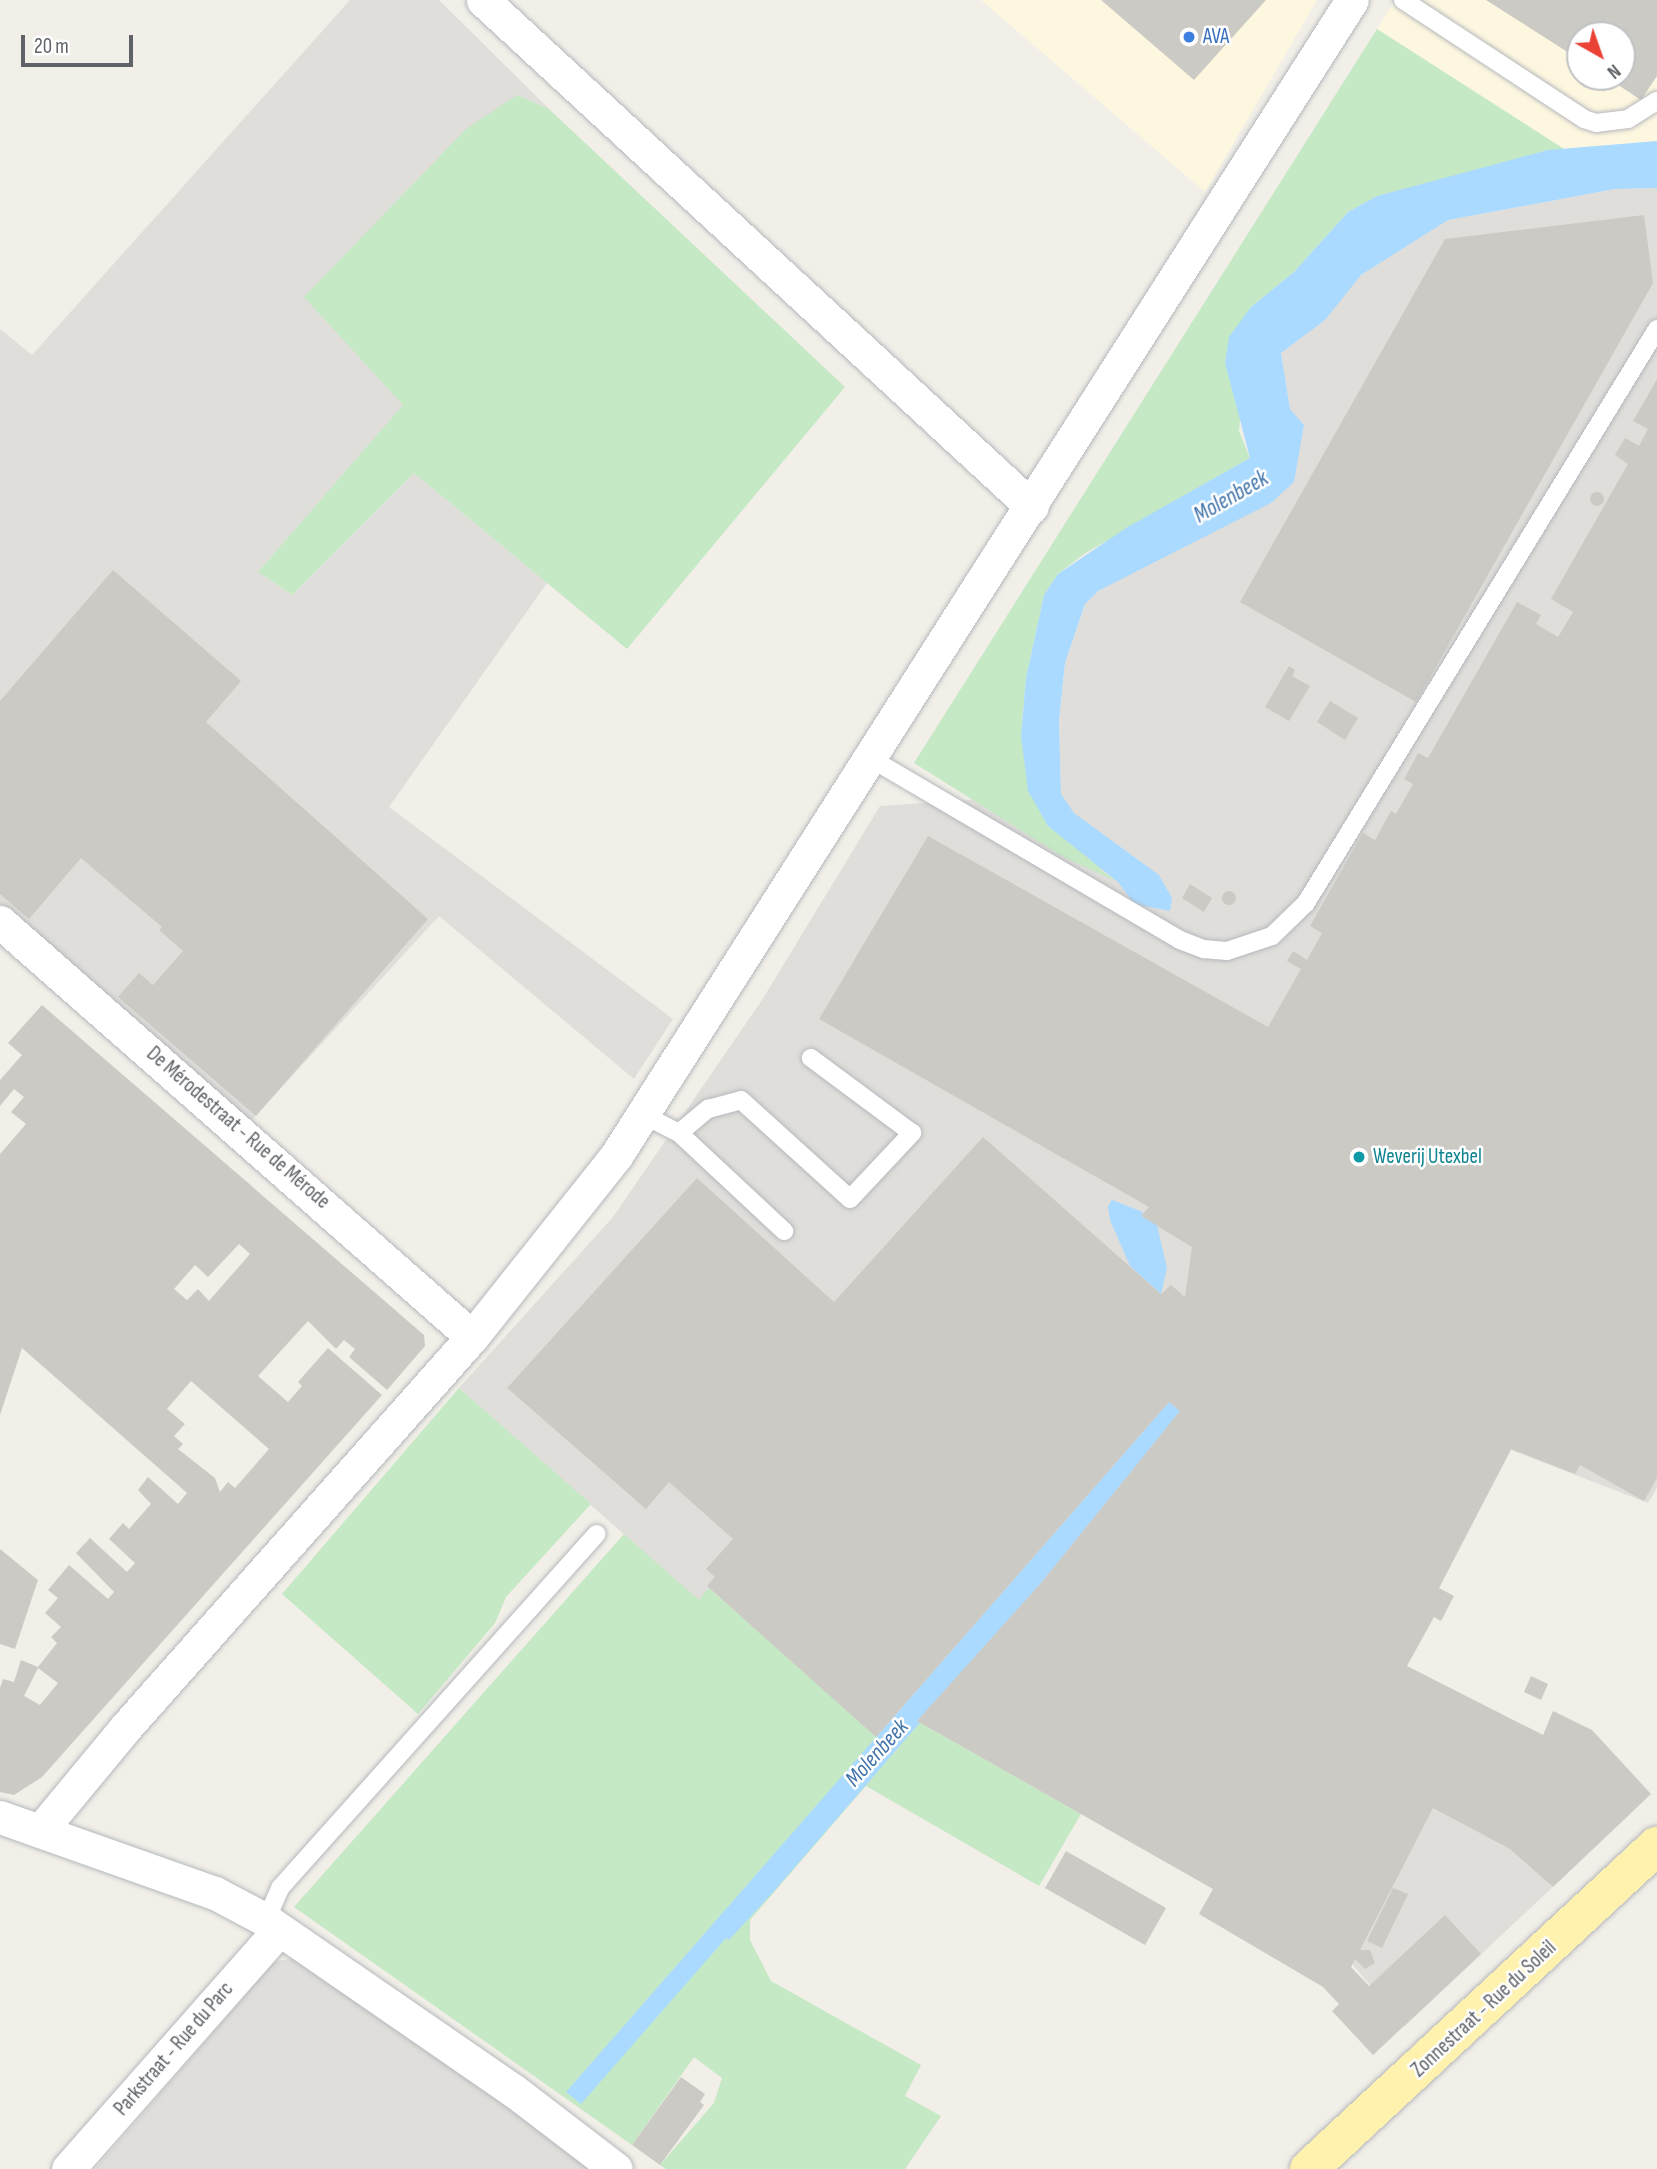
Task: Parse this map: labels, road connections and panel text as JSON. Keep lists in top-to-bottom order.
{
  "streets": {
    "main road": ["Zonnestraat - Rue du Soleil"],
    "street": ["De Mérodestraat - Rue de Mérode", "Parkstraat - Rue du Parc"]
  },
  "water": ["Molenbeek"],
  "places": ["AVA", "Weverij Utexbel"],
  "scale_bar": "20 m",
  "north": "bottom right"
}
